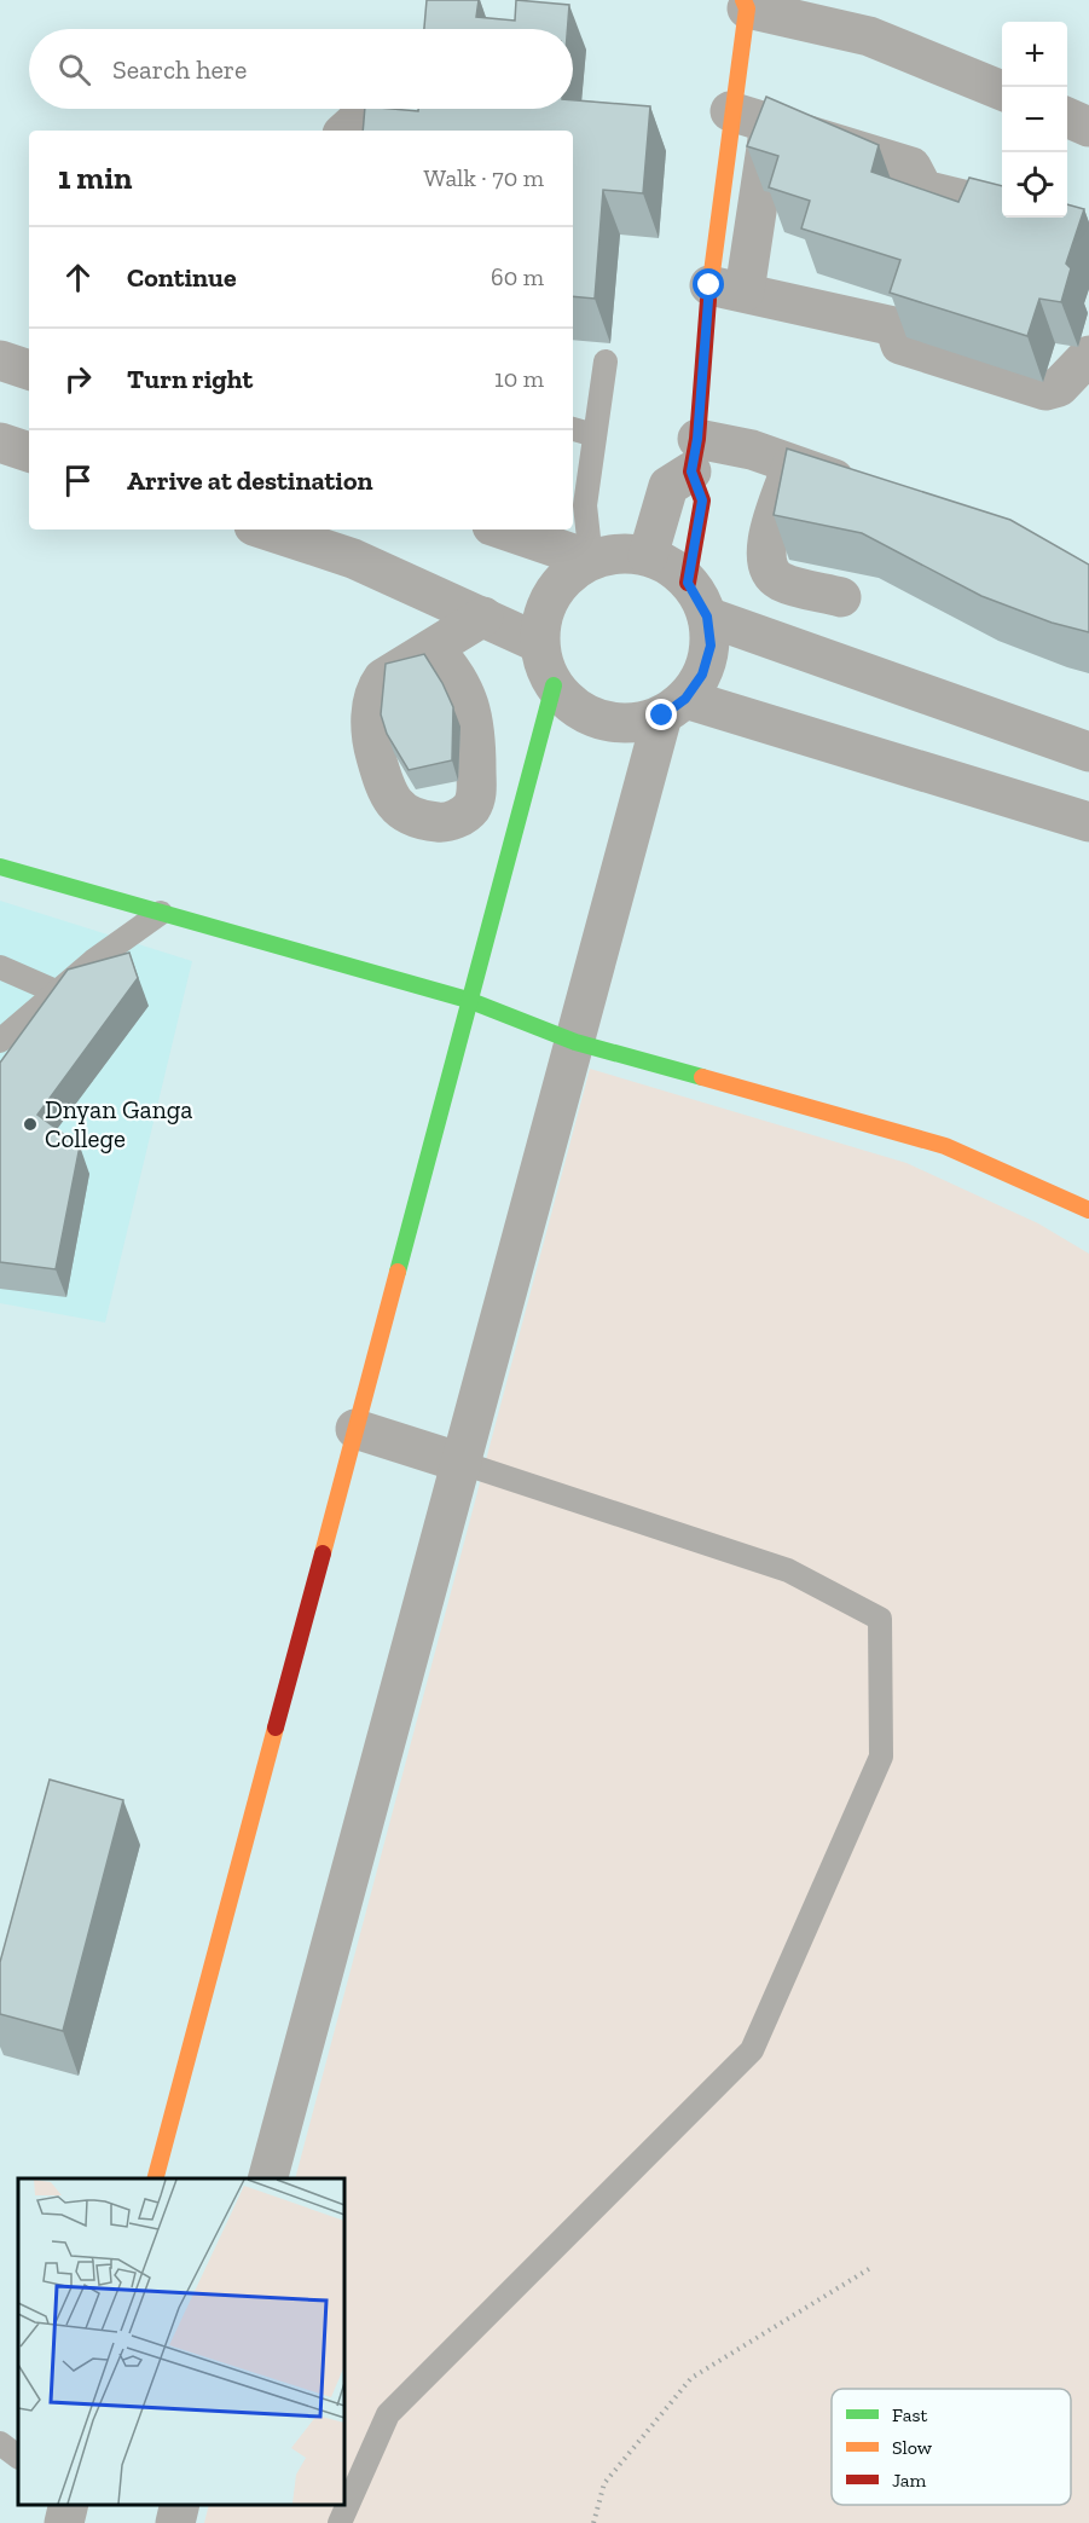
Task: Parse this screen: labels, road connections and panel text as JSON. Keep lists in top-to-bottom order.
{
  "places": ["Dnyan Ganga College"],
  "legend": ["Fast", "Slow", "Jam"],
  "page": {
    "map_buttons": ["+", "−"],
    "search": "Search here",
    "heading": ["1 min", "Walk · 70 m"],
    "list": [
      ["Continue", "60 m"],
      ["Turn right", "10 m"],
      "Arrive at destination"
    ]
  }
}
